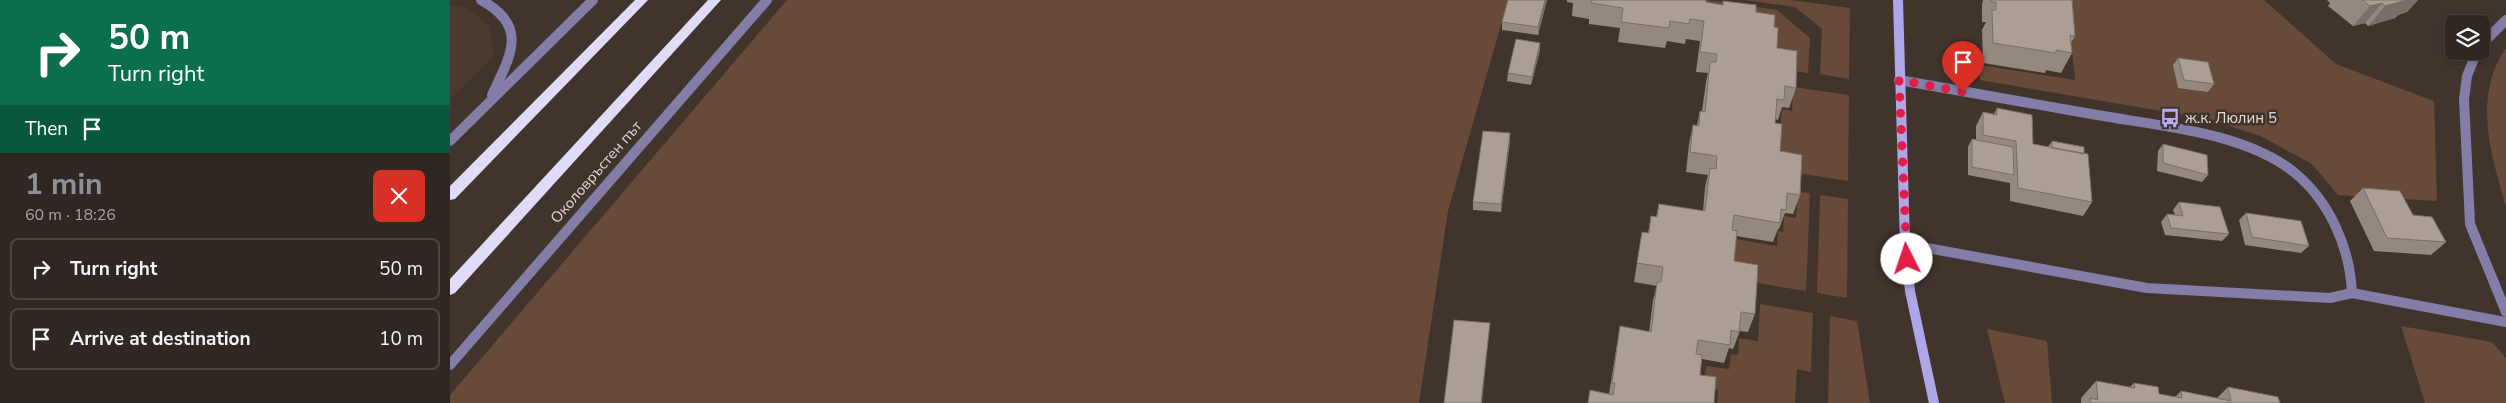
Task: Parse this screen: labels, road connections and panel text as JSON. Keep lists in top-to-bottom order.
{
  "streets": {
    "highway": ["Околовръстен път"]
  },
  "places": {
    "bus stop": ["ж.к. Люлин 5"]
  },
  "page": {
    "turn": ["50 m", "Turn right"],
    "then": "Then",
    "heading": ["1 min", "60 m · 18:26"],
    "list": [
      {
        "name": "Turn right",
        "value": "50 m"
      },
      {
        "name": "Arrive at destination",
        "value": "10 m"
      }
    ]
  }
}
